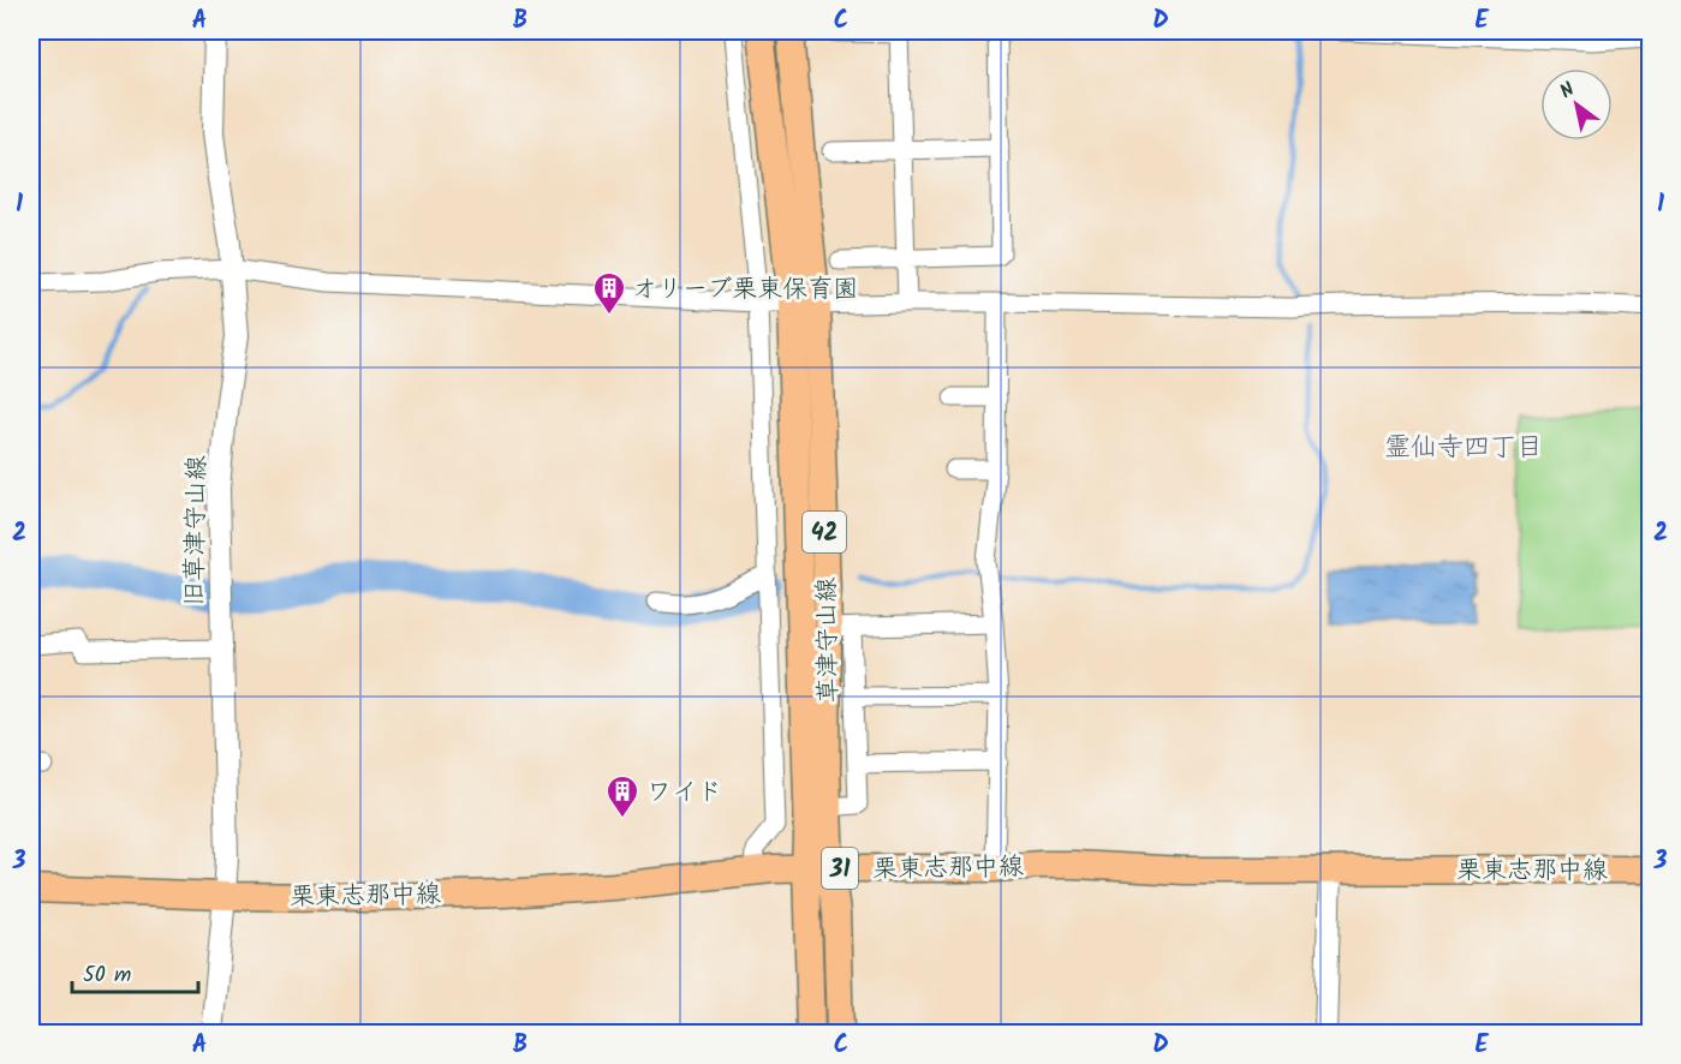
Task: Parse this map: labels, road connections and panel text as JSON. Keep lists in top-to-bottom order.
{
  "streets": {
    "main road": [
      "42",
      "草津守山線",
      "栗東志那中線",
      "31"
    ],
    "street": ["旧草津守山線"]
  },
  "crossings": [
    ["旧草津守山線", "栗東志那中線"],
    ["草津守山線", "栗東志那中線"]
  ],
  "districts": ["霊仙寺四丁目"],
  "places": {
    "building": ["オリーブ栗東保育園", "ワイド"]
  },
  "scale_bar": "50 m",
  "north": "top left",
  "grid": {
    "columns": [
      "A",
      "B",
      "C",
      "D",
      "E"
    ],
    "rows": ["1", "2", "3"]
  }
}
